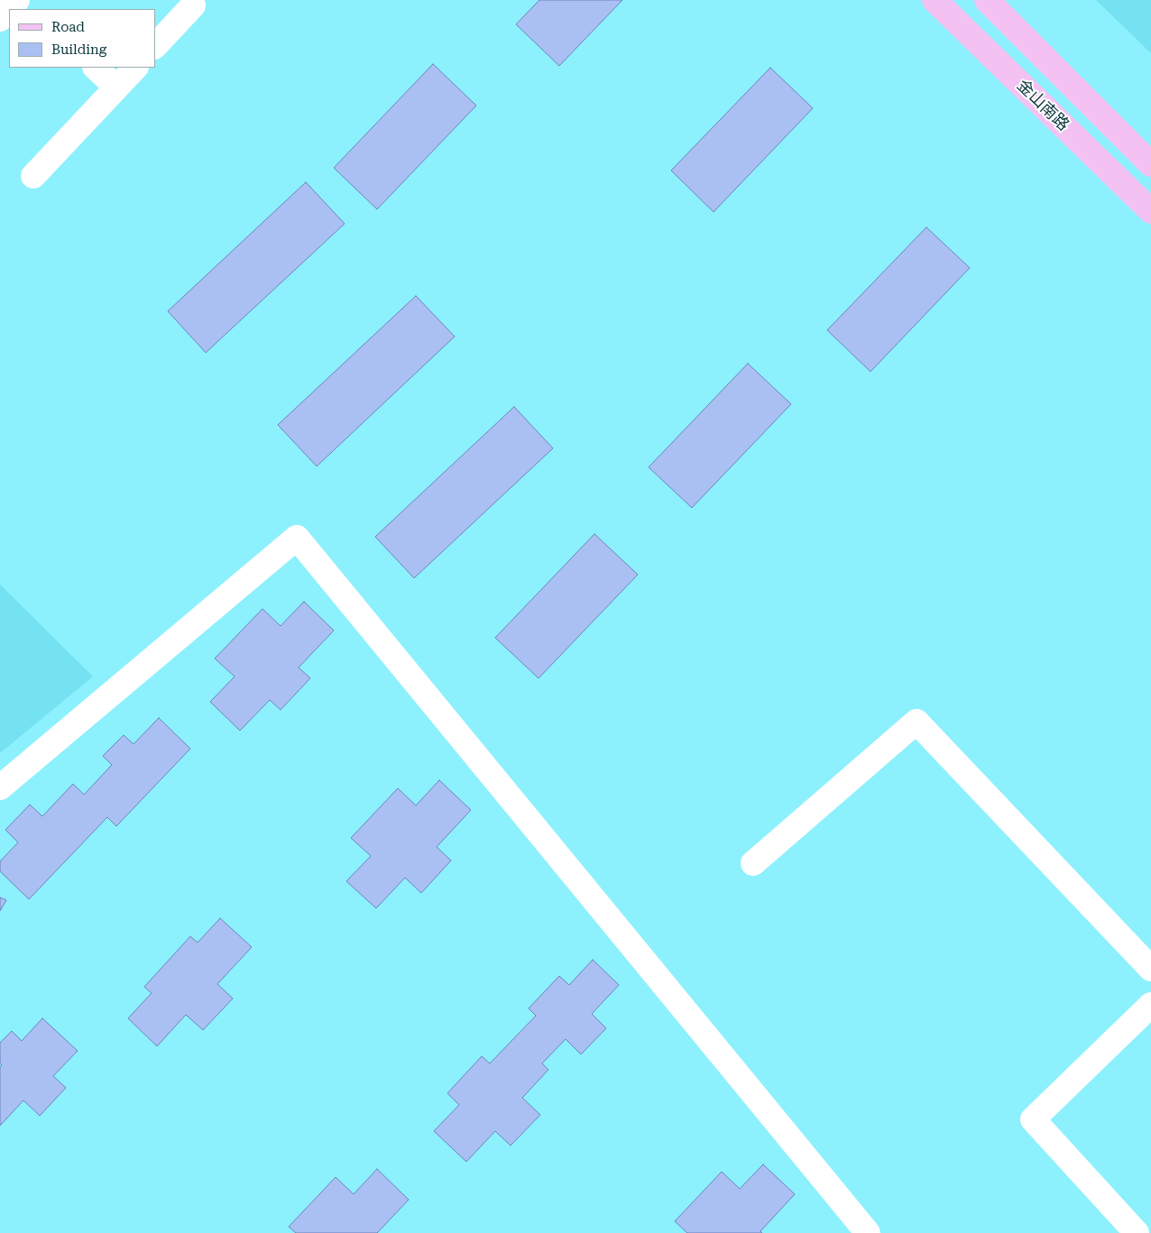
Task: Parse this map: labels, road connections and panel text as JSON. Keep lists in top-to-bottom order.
{
  "streets": {
    "main road": ["金山南路"]
  },
  "legend": ["Road", "Building"]
}
